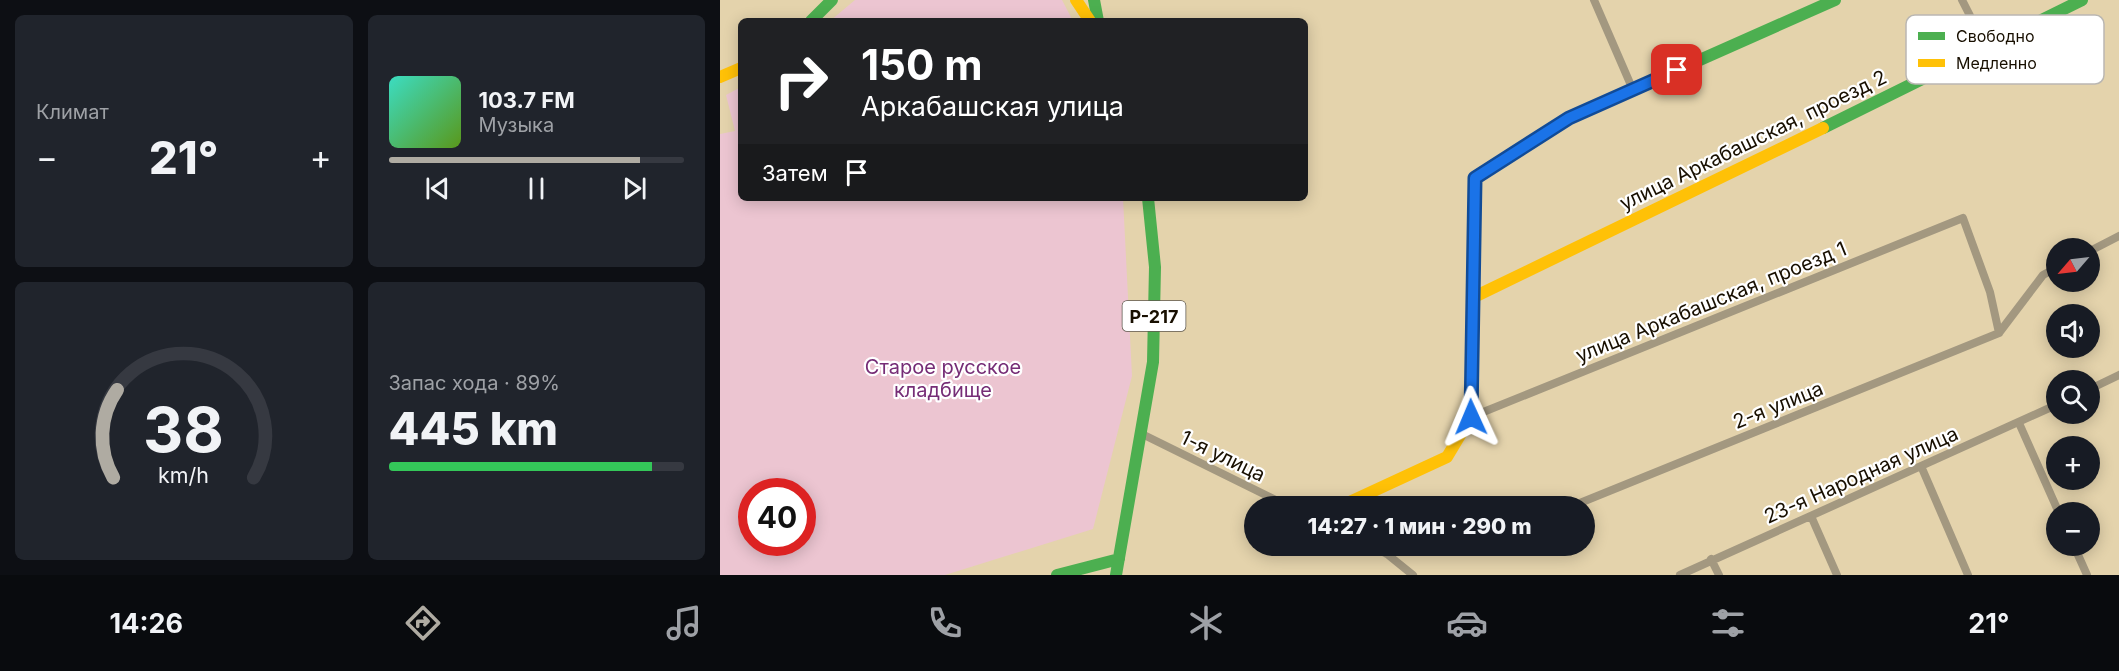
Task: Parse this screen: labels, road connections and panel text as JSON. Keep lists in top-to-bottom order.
{
  "streets": {
    "main road": ["улица Аркабашская, проезд 2", "Р-217"],
    "street": [
      "улица Аркабашская, проезд 1",
      "2-я улица",
      "1-я улица",
      "23-я Народная улица"
    ]
  },
  "crossings": [
    ["улица Аркабашская, проезд 1", "2-я улица"],
    ["Р-217", "1-я улица"]
  ],
  "parks": ["Старое русское кладбище"],
  "legend": ["Свободно", "Медленно"],
  "north": "bottom left",
  "page": {
    "tile": [
      "Климат",
      ["Запас хода · 89%", "445 km"]
    ],
    "turn": ["150 m", "Аркабашская улица"],
    "song": ["103.7 FM", "Музыка"],
    "heat": ["−", "21°", "+"],
    "then": "Затем",
    "map_buttons": ["+", "−"],
    "limit": "40",
    "trip": "14:27 · 1 мин · 290 m",
    "tabs": ["14:26", "21°"],
    "gauge": ["38", "km/h"]
  }
}
